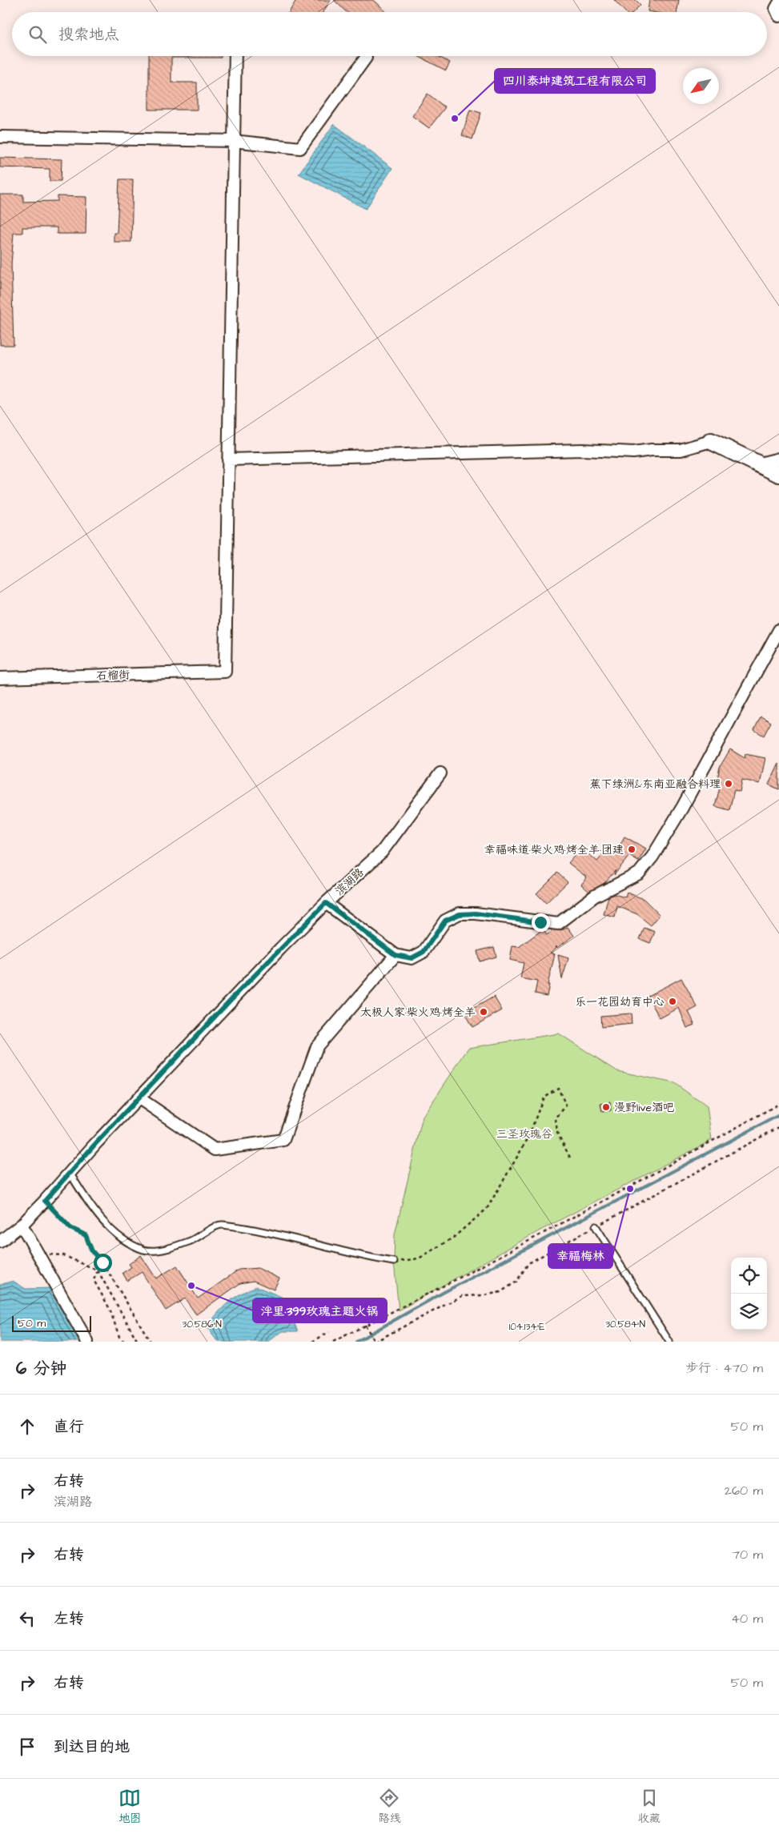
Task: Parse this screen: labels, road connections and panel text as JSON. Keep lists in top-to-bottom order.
{
  "streets": {
    "street": ["石榴街", "滨湖路"]
  },
  "parks": ["三圣玫瑰谷"],
  "places": [
    "四川泰坤建筑工程有限公司",
    "蕉下绿洲&东南亚融合料理",
    "幸福味道·柴火鸡·烤全羊·团建",
    "乐一花园幼育中心",
    "太极人家·柴火鸡·烤全羊",
    "漫野live酒吧",
    "幸福梅林",
    "泮里·399玫瑰主题火锅"
  ],
  "scale_bar": "50 m",
  "north": "bottom left",
  "page": {
    "search": "搜索地点",
    "scale": "50 m",
    "heading": ["6 分钟", "步行 · 470 m"],
    "list": [
      ["直行", "50 m"],
      ["右转", "滨湖路", "260 m"],
      ["右转", "70 m"],
      ["左转", "40 m"],
      ["右转", "50 m"],
      "到达目的地"
    ],
    "nav": ["地图", "路线", "收藏"]
  },
  "coordinates": ["30.586°N", "30.584°N", "104.134°E"]
}
